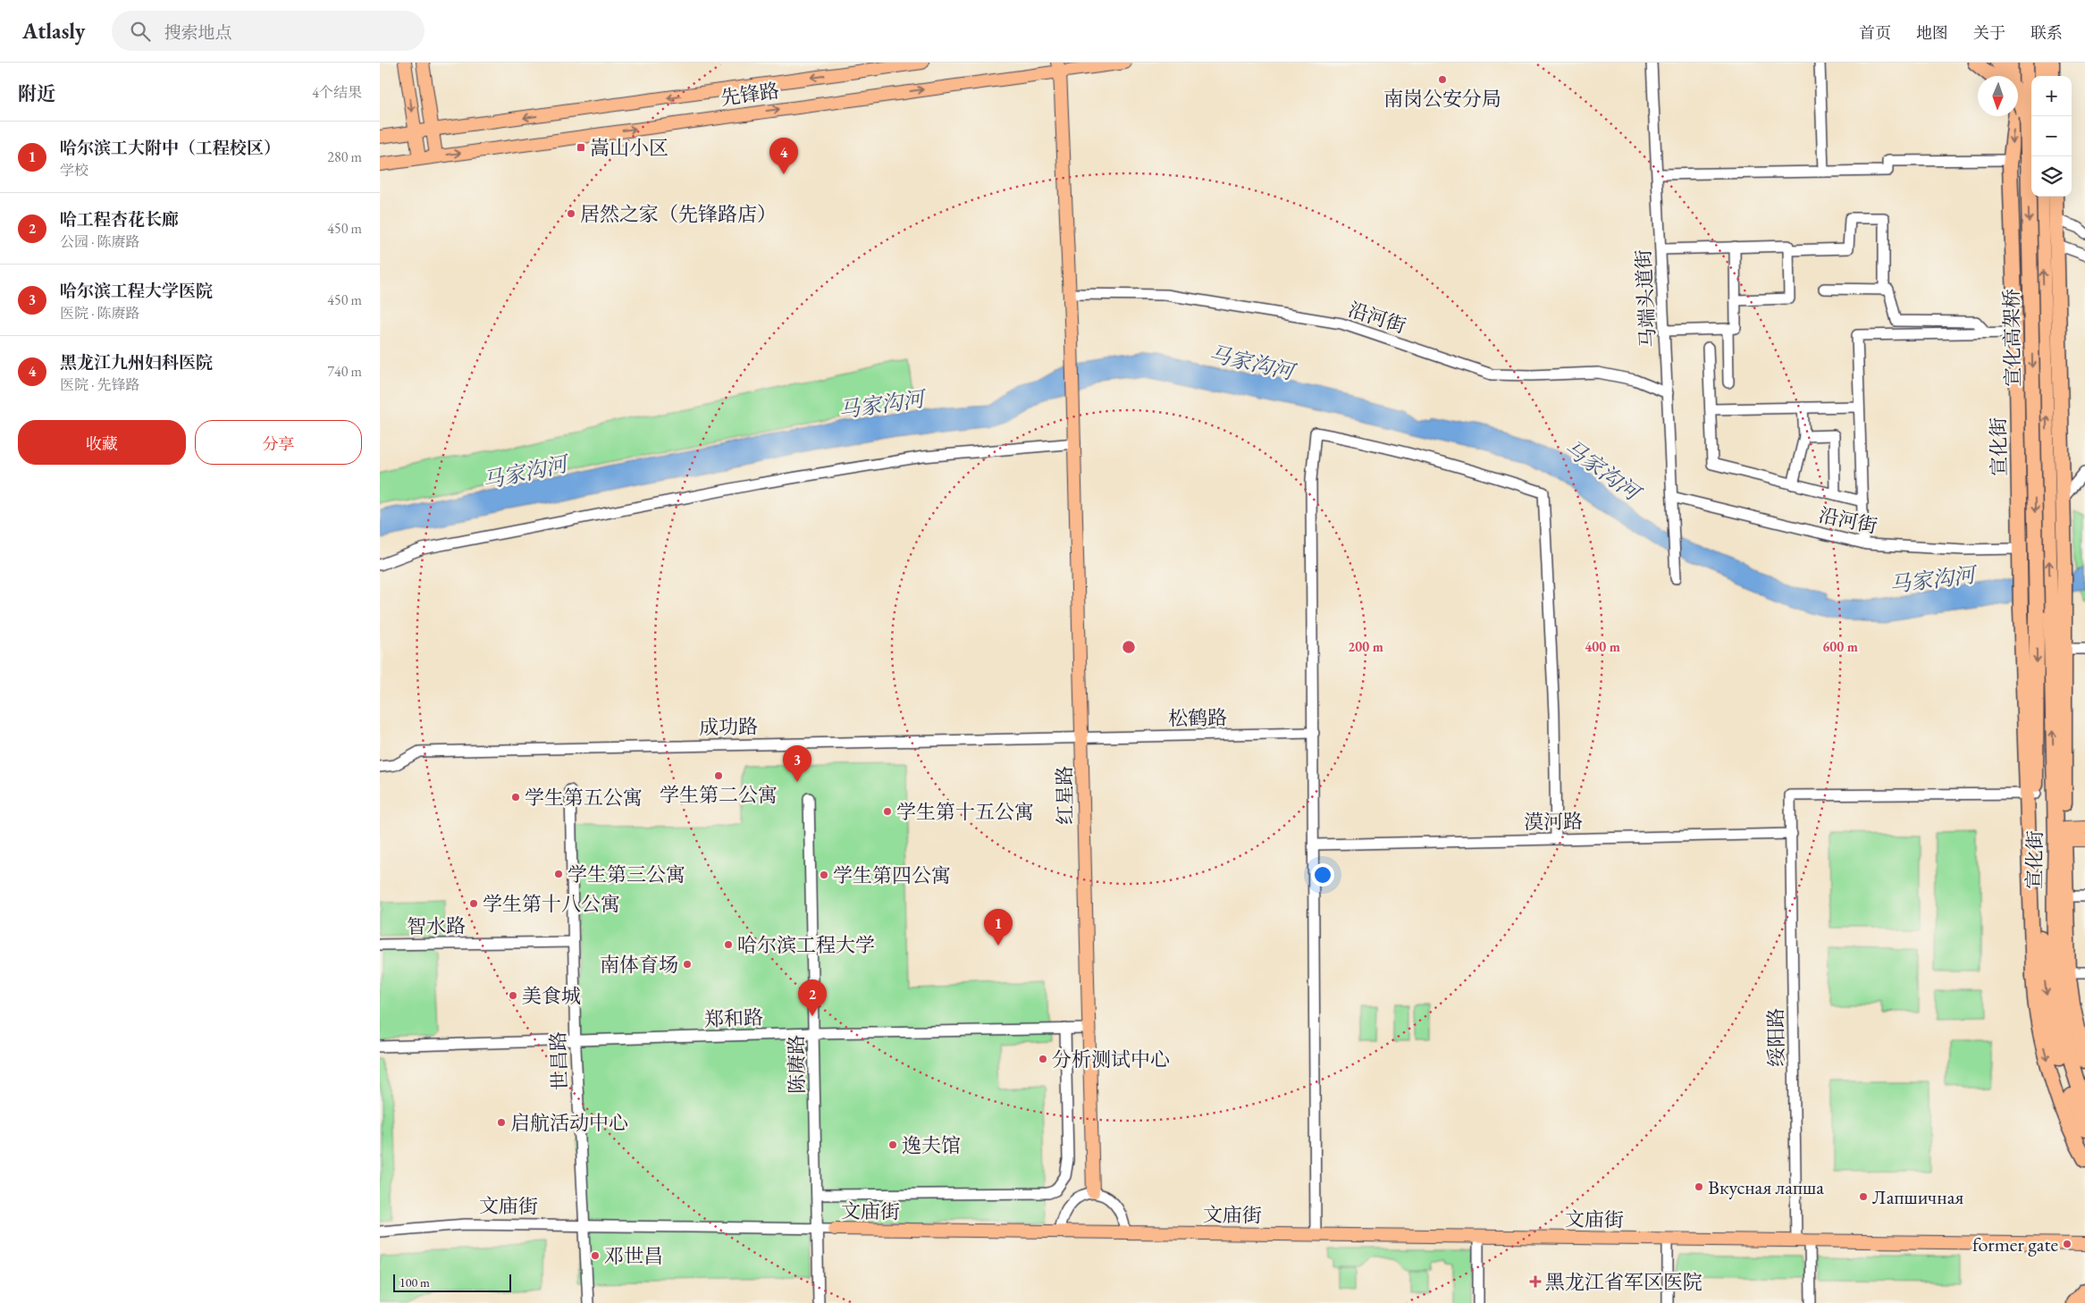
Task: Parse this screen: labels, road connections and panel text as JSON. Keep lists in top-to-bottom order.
{
  "streets": {
    "highway": ["宣化高架桥", "宣化街"],
    "main road": ["先锋路", "红星路", "文庙街"],
    "street": [
      "马端头道街",
      "沿河街",
      "松鹤路",
      "成功路",
      "漠河路",
      "智水路",
      "郑和路",
      "绥阳路",
      "世昌路",
      "陈赓路"
    ]
  },
  "crossings": [
    ["先锋路", "红星路"],
    ["马端头道街", "沿河街"],
    ["沿河街", "宣化街"],
    ["沿河街", "红星路"],
    ["宣化高架桥", "宣化街"],
    ["宣化街", "绥阳路"],
    ["松鹤路", "成功路"],
    ["松鹤路", "红星路"],
    ["成功路", "红星路"],
    ["红星路", "郑和路"],
    ["漠河路", "绥阳路"],
    ["智水路", "世昌路"],
    ["郑和路", "世昌路"],
    ["郑和路", "陈赓路"],
    ["绥阳路", "文庙街"],
    ["世昌路", "文庙街"],
    ["陈赓路", "文庙街"]
  ],
  "water": ["马家沟河"],
  "places": {
    "other": [
      "南岗公安分局",
      "居然之家（先锋路店）",
      "学生第二公寓",
      "学生第五公寓",
      "学生第十五公寓",
      "学生第三公寓",
      "学生第四公寓",
      "学生第十八公寓",
      "哈尔滨工程大学",
      "南体育场",
      "美食城",
      "分析测试中心",
      "启航活动中心",
      "逸夫馆",
      "Вкусная лапша",
      "Лапшичная",
      "former gate",
      "邓世昌"
    ],
    "transit": ["嵩山小区"],
    "health": ["黑龙江省军区医院"]
  },
  "scale_bar": "100 m",
  "north": "bottom",
  "page": {
    "header": "Atlasly",
    "search": "搜索地点",
    "nav": [
      "首页",
      "地图",
      "关于",
      "联系"
    ],
    "heading": ["附近", "4个结果"],
    "map_buttons": ["+", "−"],
    "list": [
      {
        "mark": "1",
        "name": "哈尔滨工大附中（工程校区）",
        "note": "学校",
        "value": "280 m"
      },
      {
        "mark": "2",
        "name": "哈工程杏花长廊",
        "note": "公园 · 陈赓路",
        "value": "450 m"
      },
      {
        "mark": "3",
        "name": "哈尔滨工程大学医院",
        "note": "医院 · 陈赓路",
        "value": "450 m"
      },
      {
        "mark": "4",
        "name": "黑龙江九州妇科医院",
        "note": "医院 · 先锋路",
        "value": "740 m"
      }
    ],
    "pins": [
      "4",
      "3",
      "1",
      "2"
    ],
    "buttons": ["收藏", "分享"],
    "scale": "100 m"
  },
  "rings": ["200 m", "400 m", "600 m"]
}
